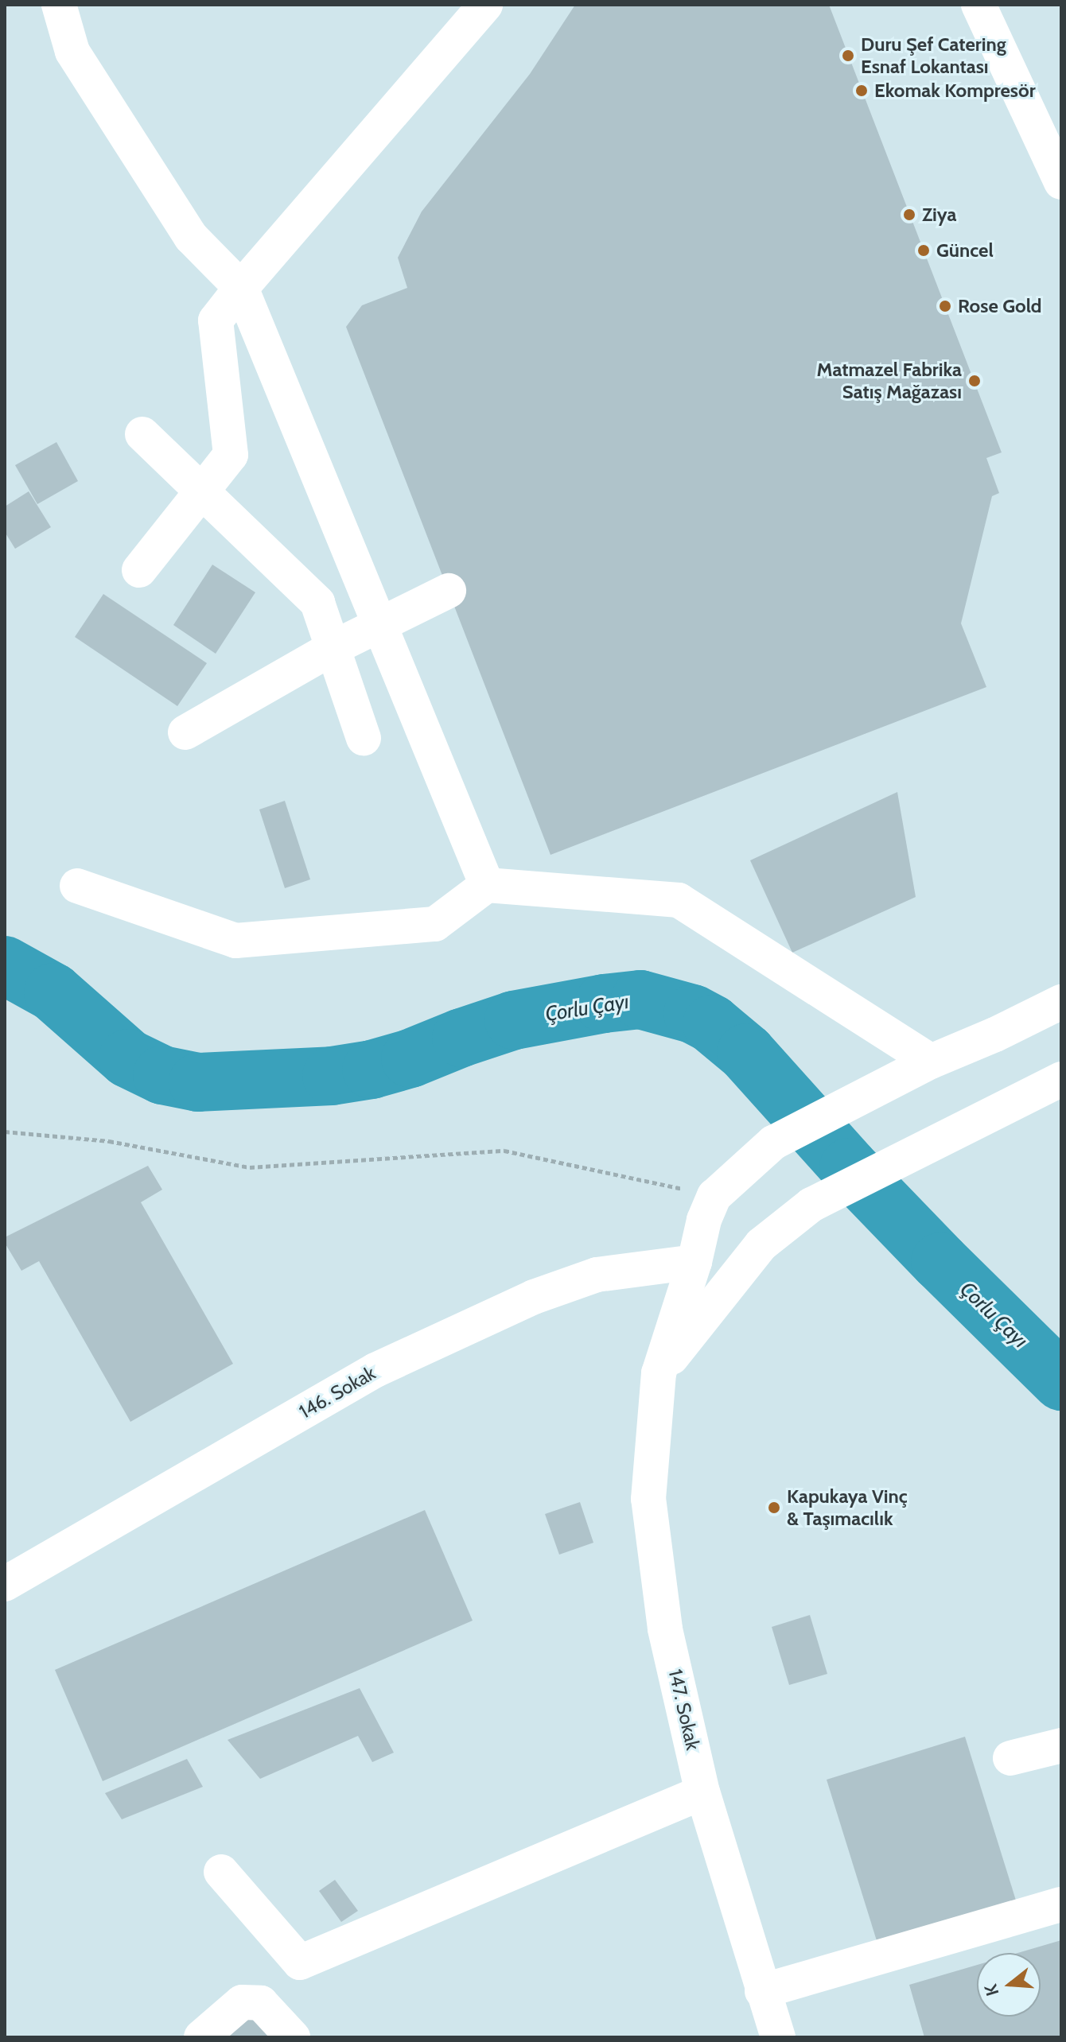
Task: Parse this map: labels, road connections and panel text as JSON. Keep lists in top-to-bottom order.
{
  "streets": {
    "street": ["146. Sokak", "147. Sokak"]
  },
  "crossings": [
    ["146. Sokak", "147. Sokak"]
  ],
  "water": ["Çorlu Çayı"],
  "places": [
    "Duru Şef Catering Esnaf Lokantası",
    "Ekomak Kompresör",
    "Ziya",
    "Güncel",
    "Rose Gold",
    "Matmazel Fabrika Satış Mağazası",
    "Kapukaya Vinç & Taşımacılık"
  ],
  "north": "left"
}
